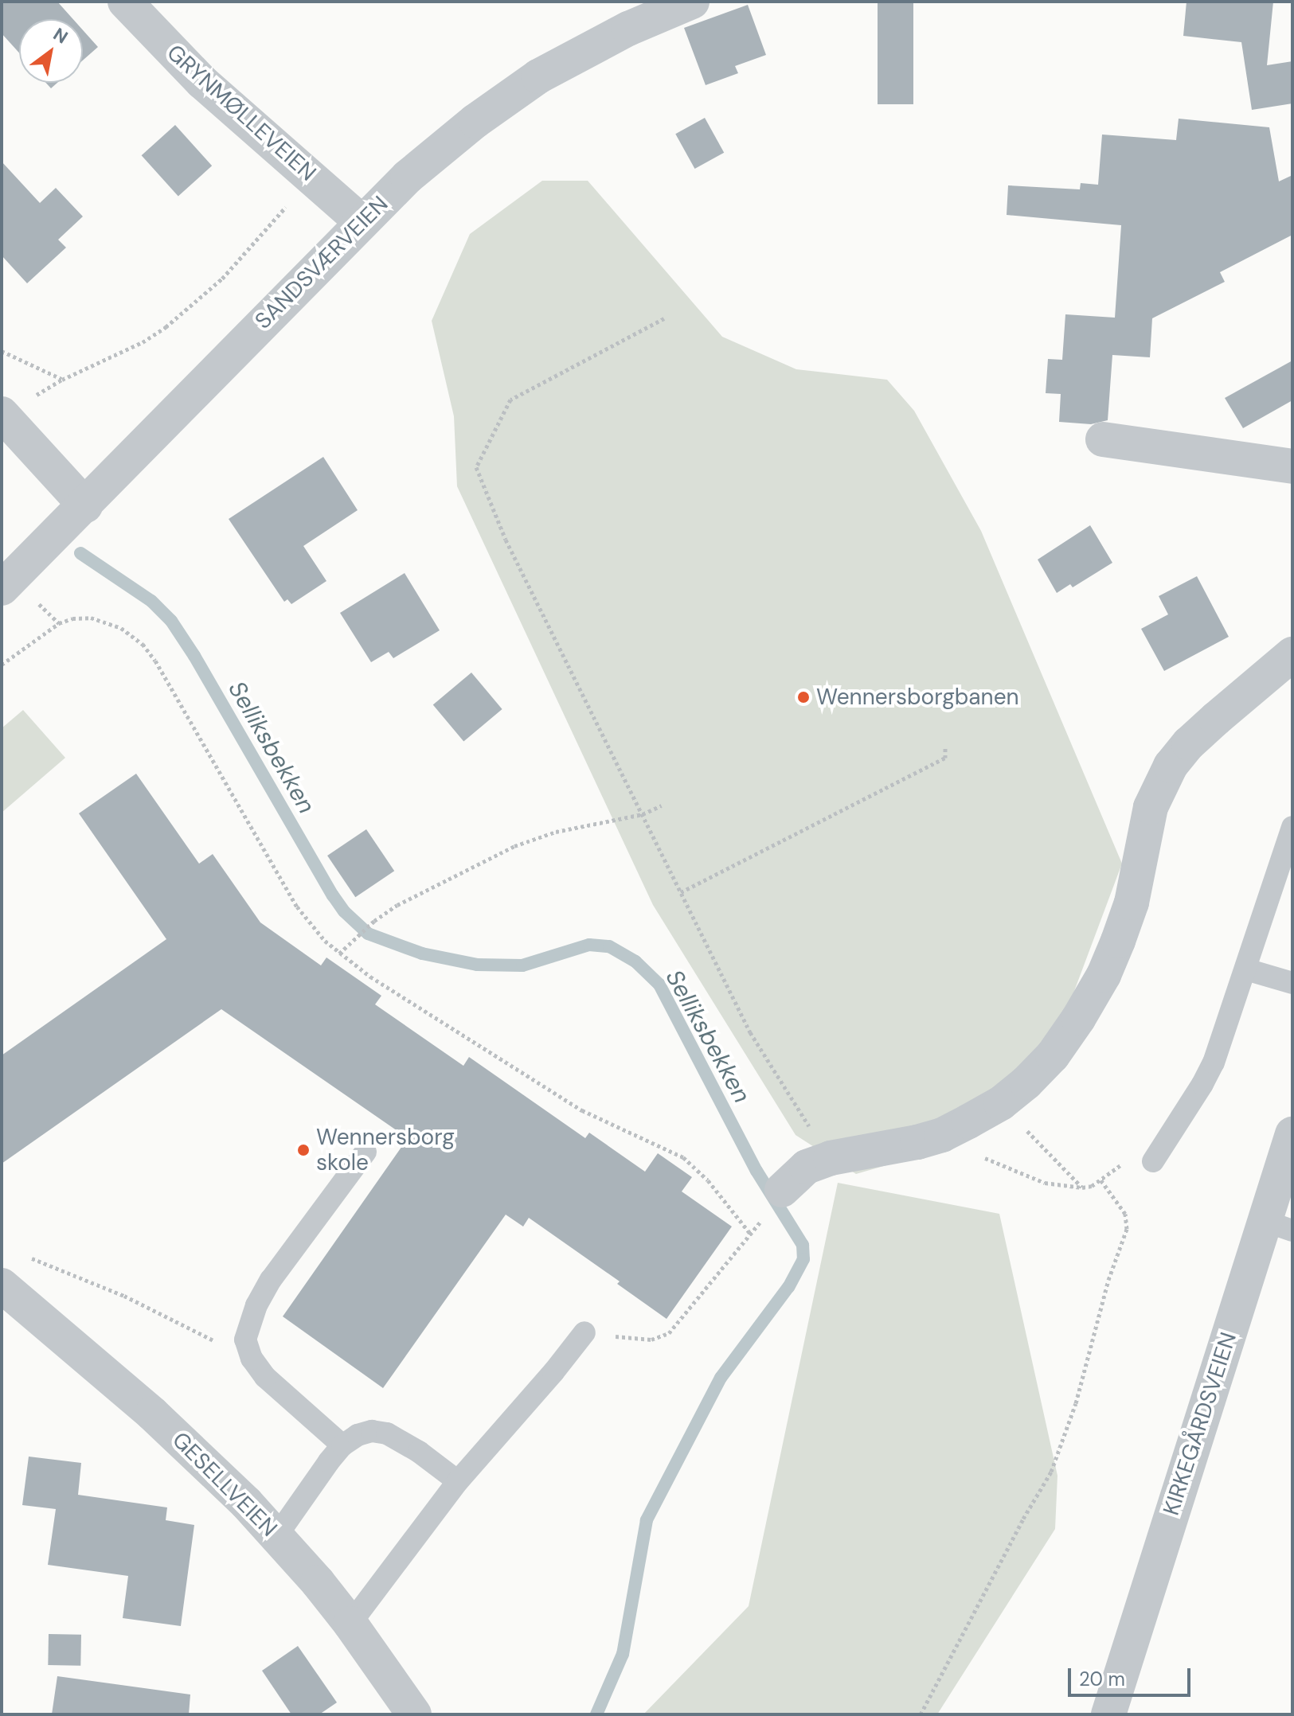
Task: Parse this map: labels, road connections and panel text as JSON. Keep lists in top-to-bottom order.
{
  "streets": {
    "street": [
      "GRYNMØLLEVEIEN",
      "SANDSVÆRVEIEN",
      "KIRKEGÅRDSVEIEN",
      "GESELLVEIEN"
    ]
  },
  "crossings": [
    ["GRYNMØLLEVEIEN", "SANDSVÆRVEIEN"]
  ],
  "water": ["Selliksbekken"],
  "places": ["Wennersborgbanen", "Wennersborg skole"],
  "scale_bar": "20 m",
  "north": "top right"
}
